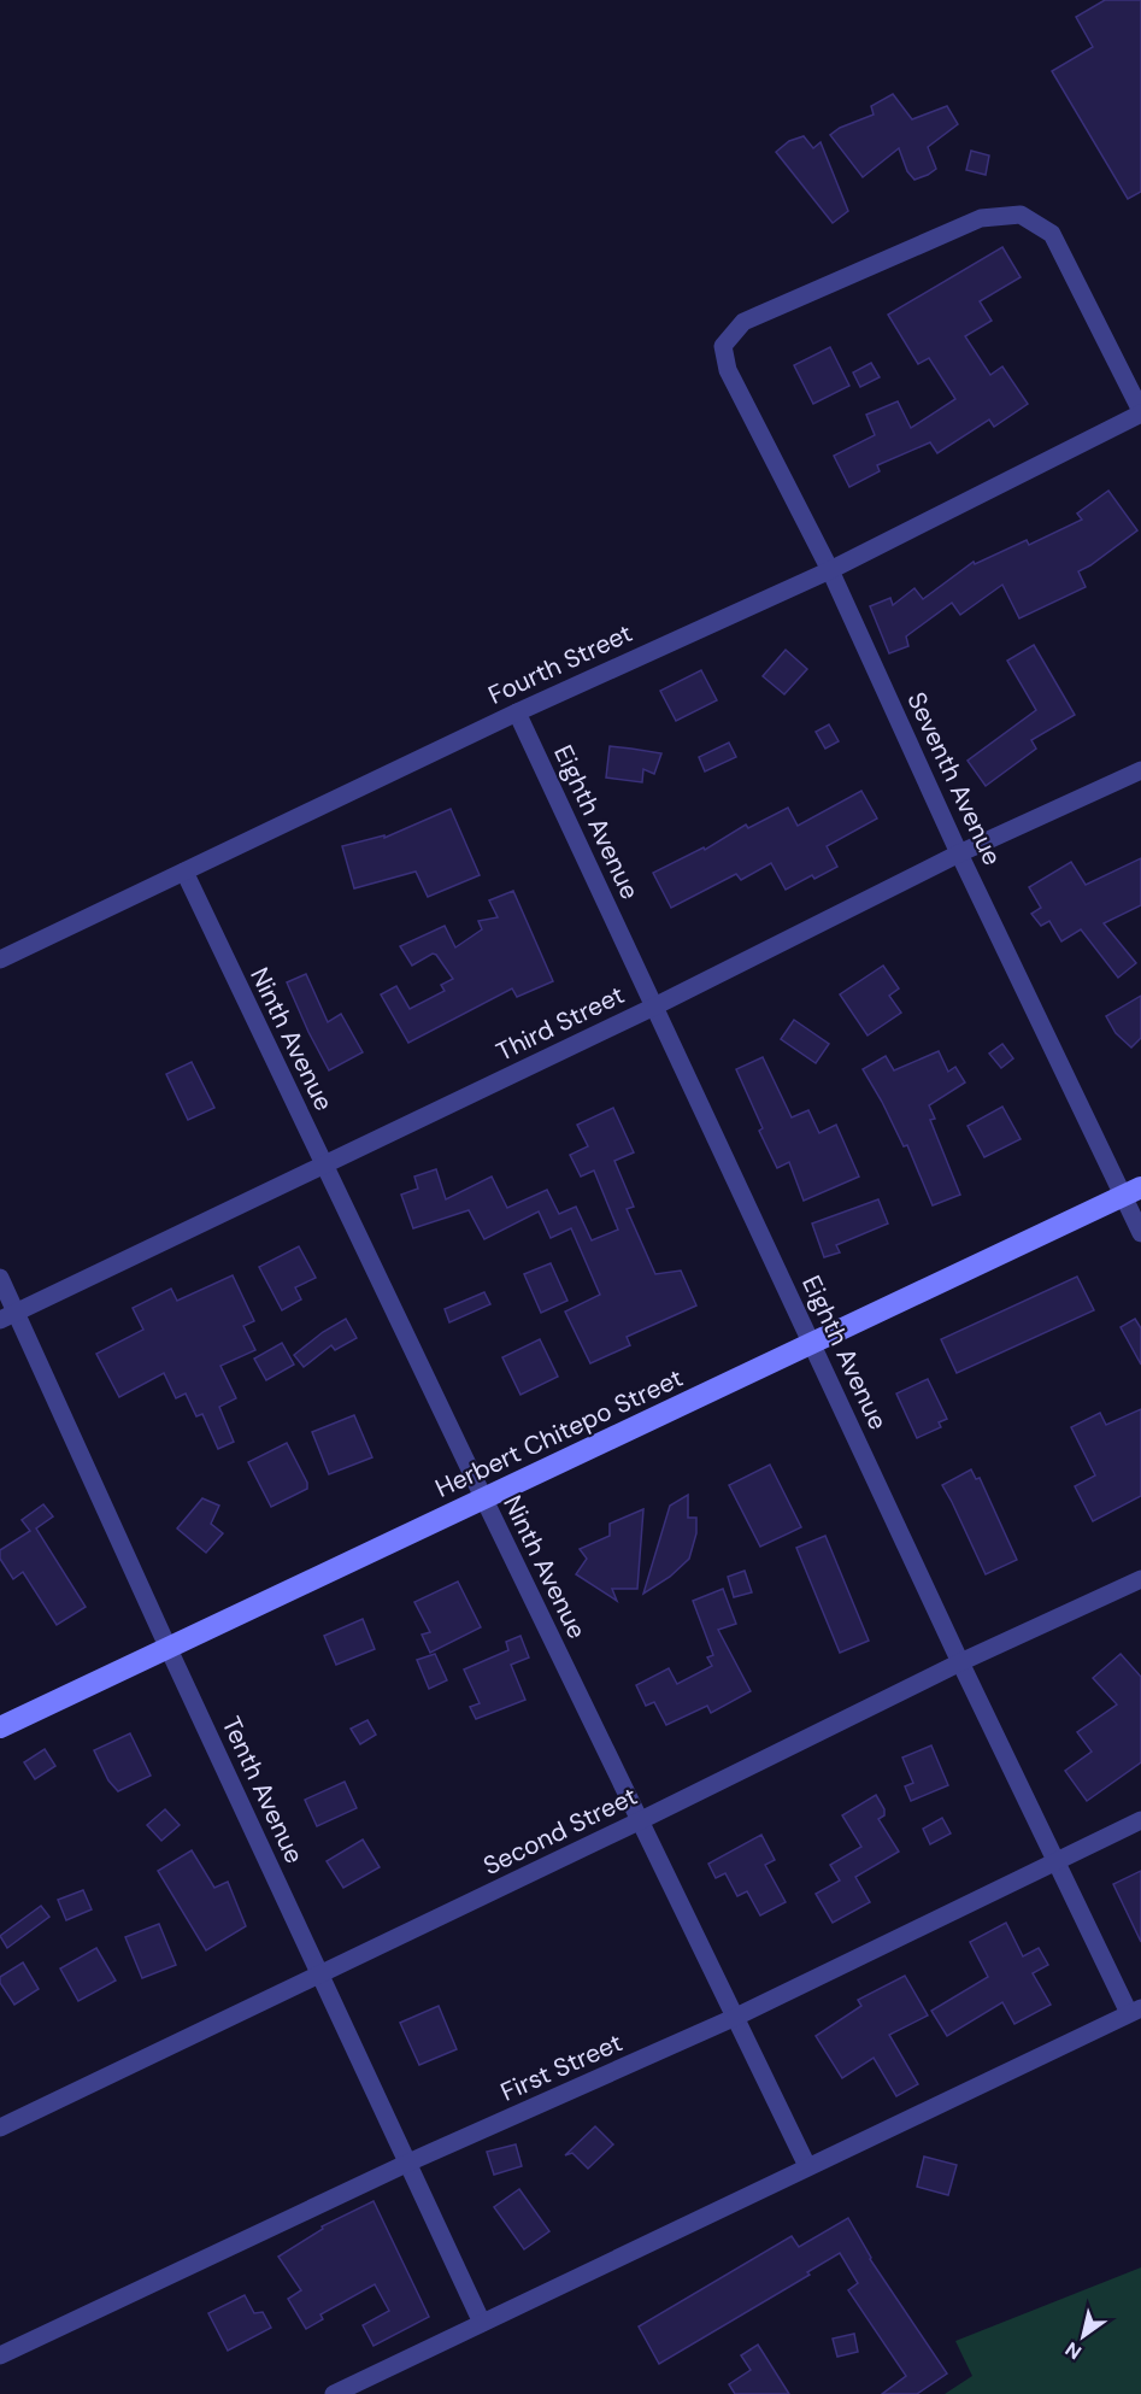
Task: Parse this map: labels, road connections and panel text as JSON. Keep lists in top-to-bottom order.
{
  "streets": {
    "main road": ["Herbert Chitepo Street"],
    "street": [
      "Fourth Street",
      "Seventh Avenue",
      "Eighth Avenue",
      "Third Street",
      "Ninth Avenue",
      "Tenth Avenue",
      "Second Street",
      "First Street"
    ]
  },
  "crossings": [
    ["Fourth Street", "Seventh Avenue"],
    ["Fourth Street", "Eighth Avenue"],
    ["Fourth Street", "Ninth Avenue"],
    ["Seventh Avenue", "Third Street"],
    ["Seventh Avenue", "Herbert Chitepo Street"],
    ["Eighth Avenue", "Third Street"],
    ["Eighth Avenue", "Herbert Chitepo Street"],
    ["Eighth Avenue", "Second Street"],
    ["Eighth Avenue", "First Street"],
    ["Third Street", "Ninth Avenue"],
    ["Third Street", "Tenth Avenue"],
    ["Ninth Avenue", "Herbert Chitepo Street"],
    ["Ninth Avenue", "Second Street"],
    ["Ninth Avenue", "First Street"],
    ["Herbert Chitepo Street", "Tenth Avenue"],
    ["Tenth Avenue", "Second Street"],
    ["Tenth Avenue", "First Street"]
  ],
  "north": "bottom left"
}
